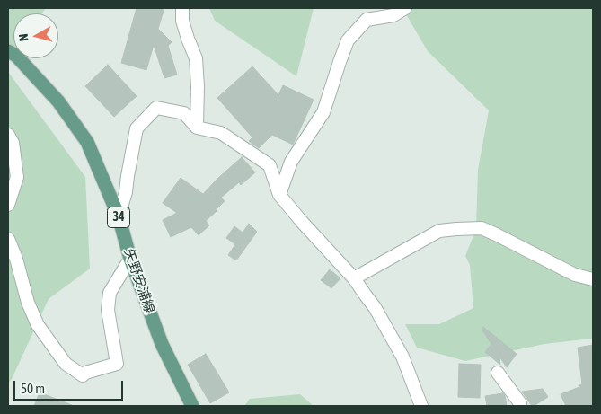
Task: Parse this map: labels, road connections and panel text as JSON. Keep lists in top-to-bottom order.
{
  "streets": {
    "main road": ["34", "矢野安浦線"]
  },
  "scale_bar": "50 m",
  "north": "left"
}
